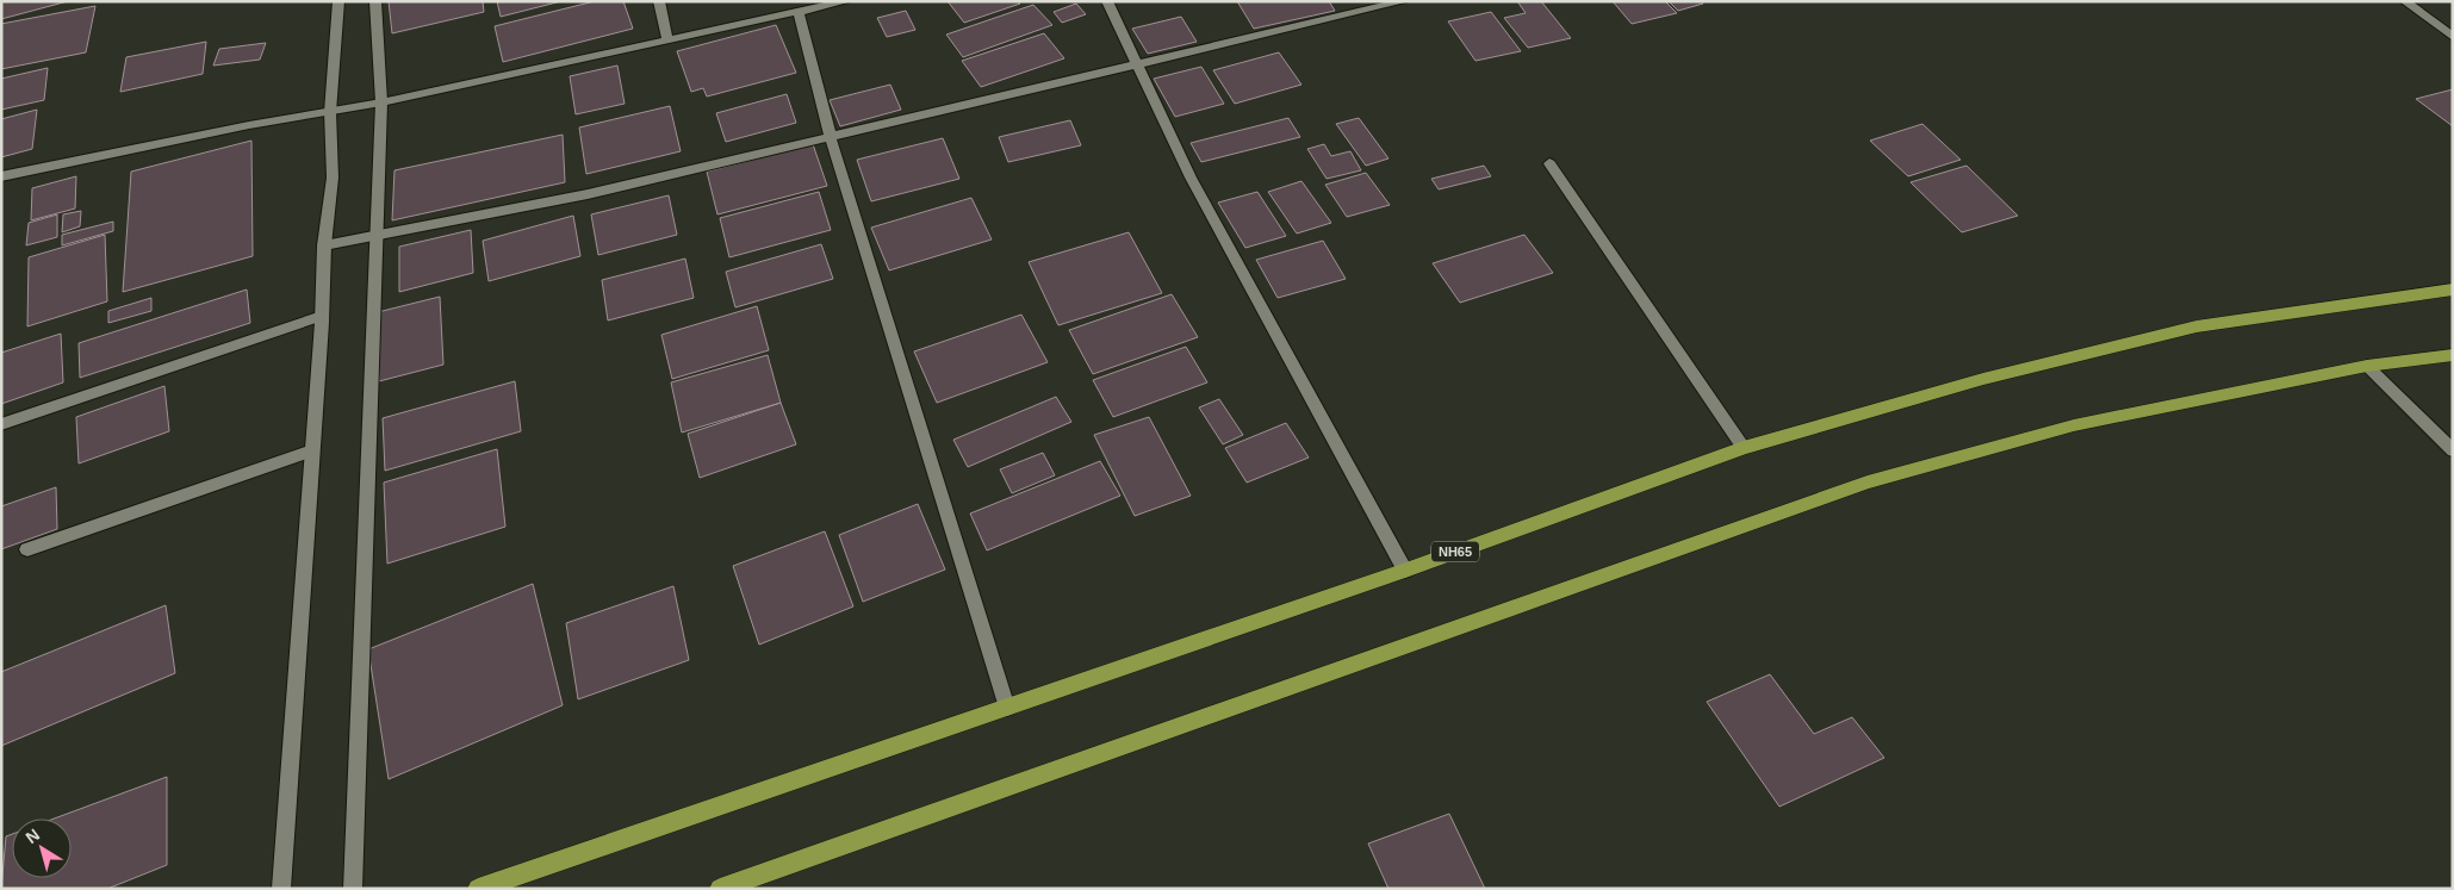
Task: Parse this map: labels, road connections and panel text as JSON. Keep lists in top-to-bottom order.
{
  "streets": {
    "highway": ["NH65"]
  },
  "north": "top left"
}
